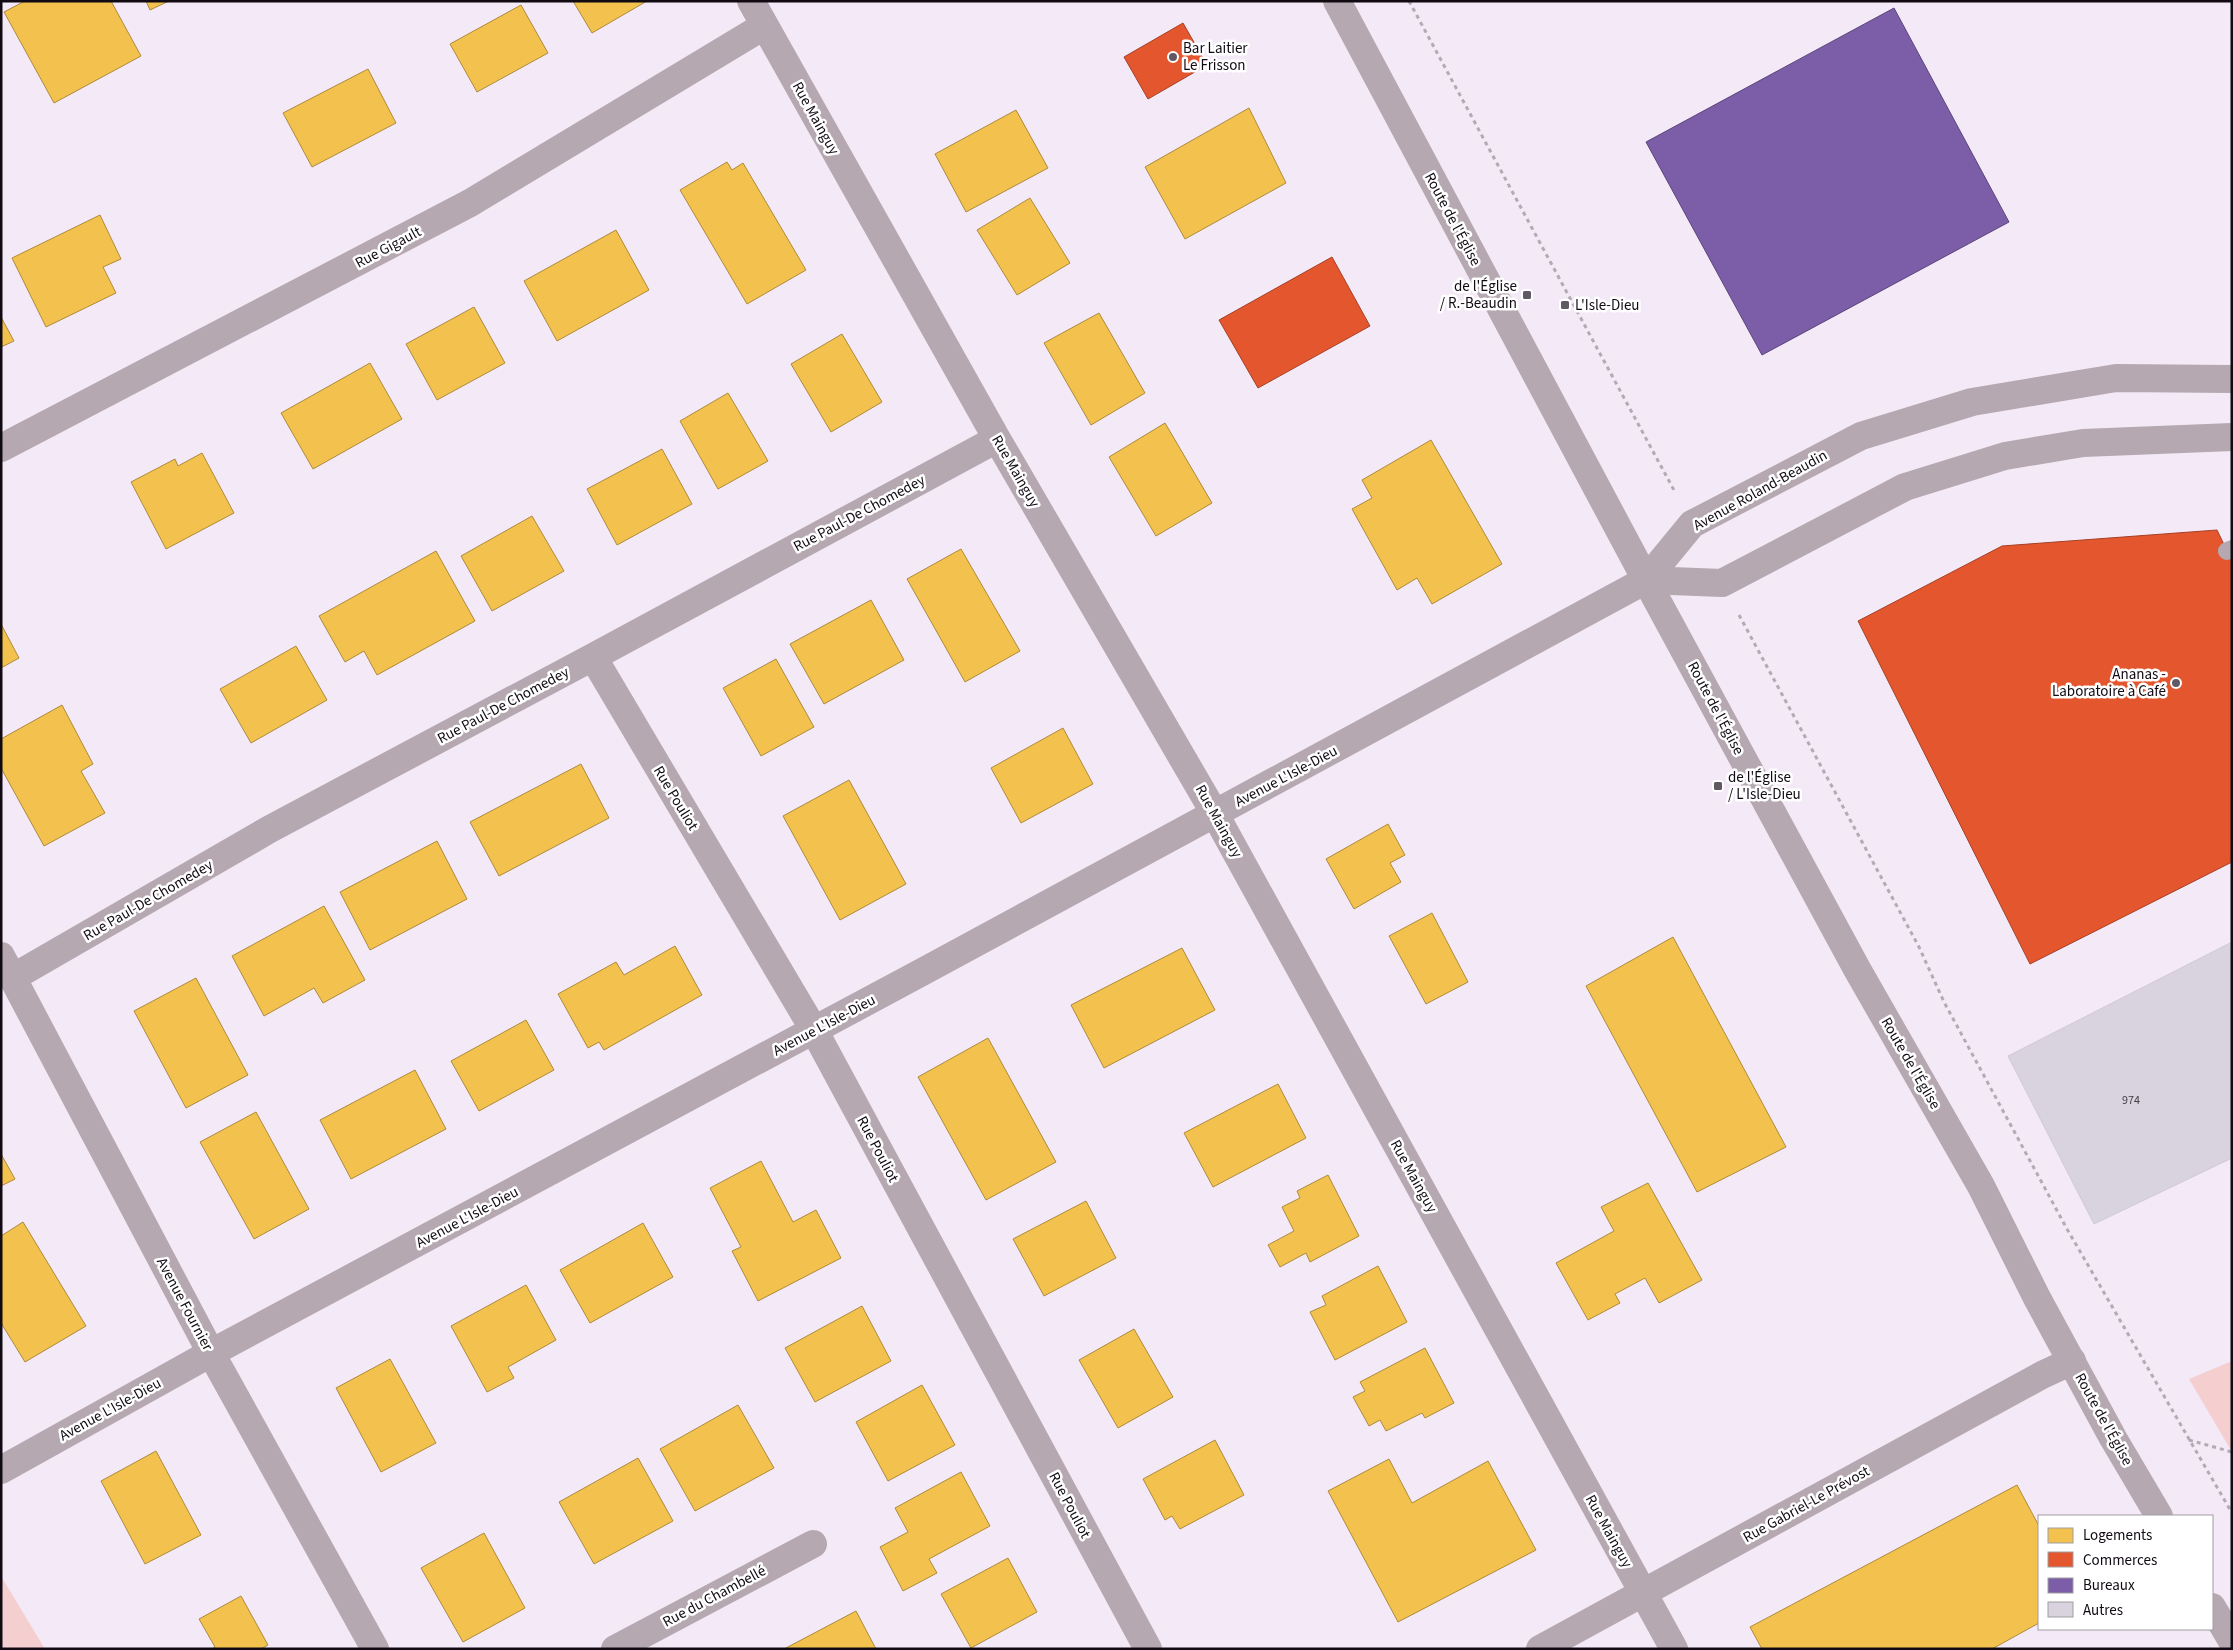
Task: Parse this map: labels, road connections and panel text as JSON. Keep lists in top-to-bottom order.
{
  "streets": {
    "main road": ["Route de l'Église", "Avenue Roland-Beaudin"],
    "street": [
      "Rue Mainguy",
      "Rue Gigault",
      "Rue Paul-De Chomedey",
      "Avenue L'Isle-Dieu",
      "Rue Pouliot",
      "Avenue Fournier",
      "Rue Gabriel-Le Prévost",
      "Rue du Chambellé"
    ]
  },
  "crossings": [
    ["Rue Mainguy", "Rue Gigault"],
    ["Rue Mainguy", "Rue Paul-De Chomedey"],
    ["Rue Mainguy", "Avenue L'Isle-Dieu"],
    ["Rue Mainguy", "Rue Gabriel-Le Prévost"],
    ["Route de l'Église", "Avenue Roland-Beaudin"],
    ["Route de l'Église", "Avenue L'Isle-Dieu"],
    ["Route de l'Église", "Rue Gabriel-Le Prévost"],
    ["Avenue Roland-Beaudin", "Avenue L'Isle-Dieu"],
    ["Rue Paul-De Chomedey", "Rue Pouliot"],
    ["Rue Paul-De Chomedey", "Avenue Fournier"],
    ["Avenue L'Isle-Dieu", "Rue Pouliot"],
    ["Avenue L'Isle-Dieu", "Avenue Fournier"]
  ],
  "places": {
    "other": ["Bar Laitier Le Frisson", "Ananas - Laboratoire à Café"],
    "transit": ["de l'Église / R.-Beaudin", "L'Isle-Dieu", "de l'Église / L'Isle-Dieu"]
  },
  "house_numbers": ["974"],
  "legend": [
    "Logements",
    "Commerces",
    "Bureaux",
    "Autres"
  ]
}
